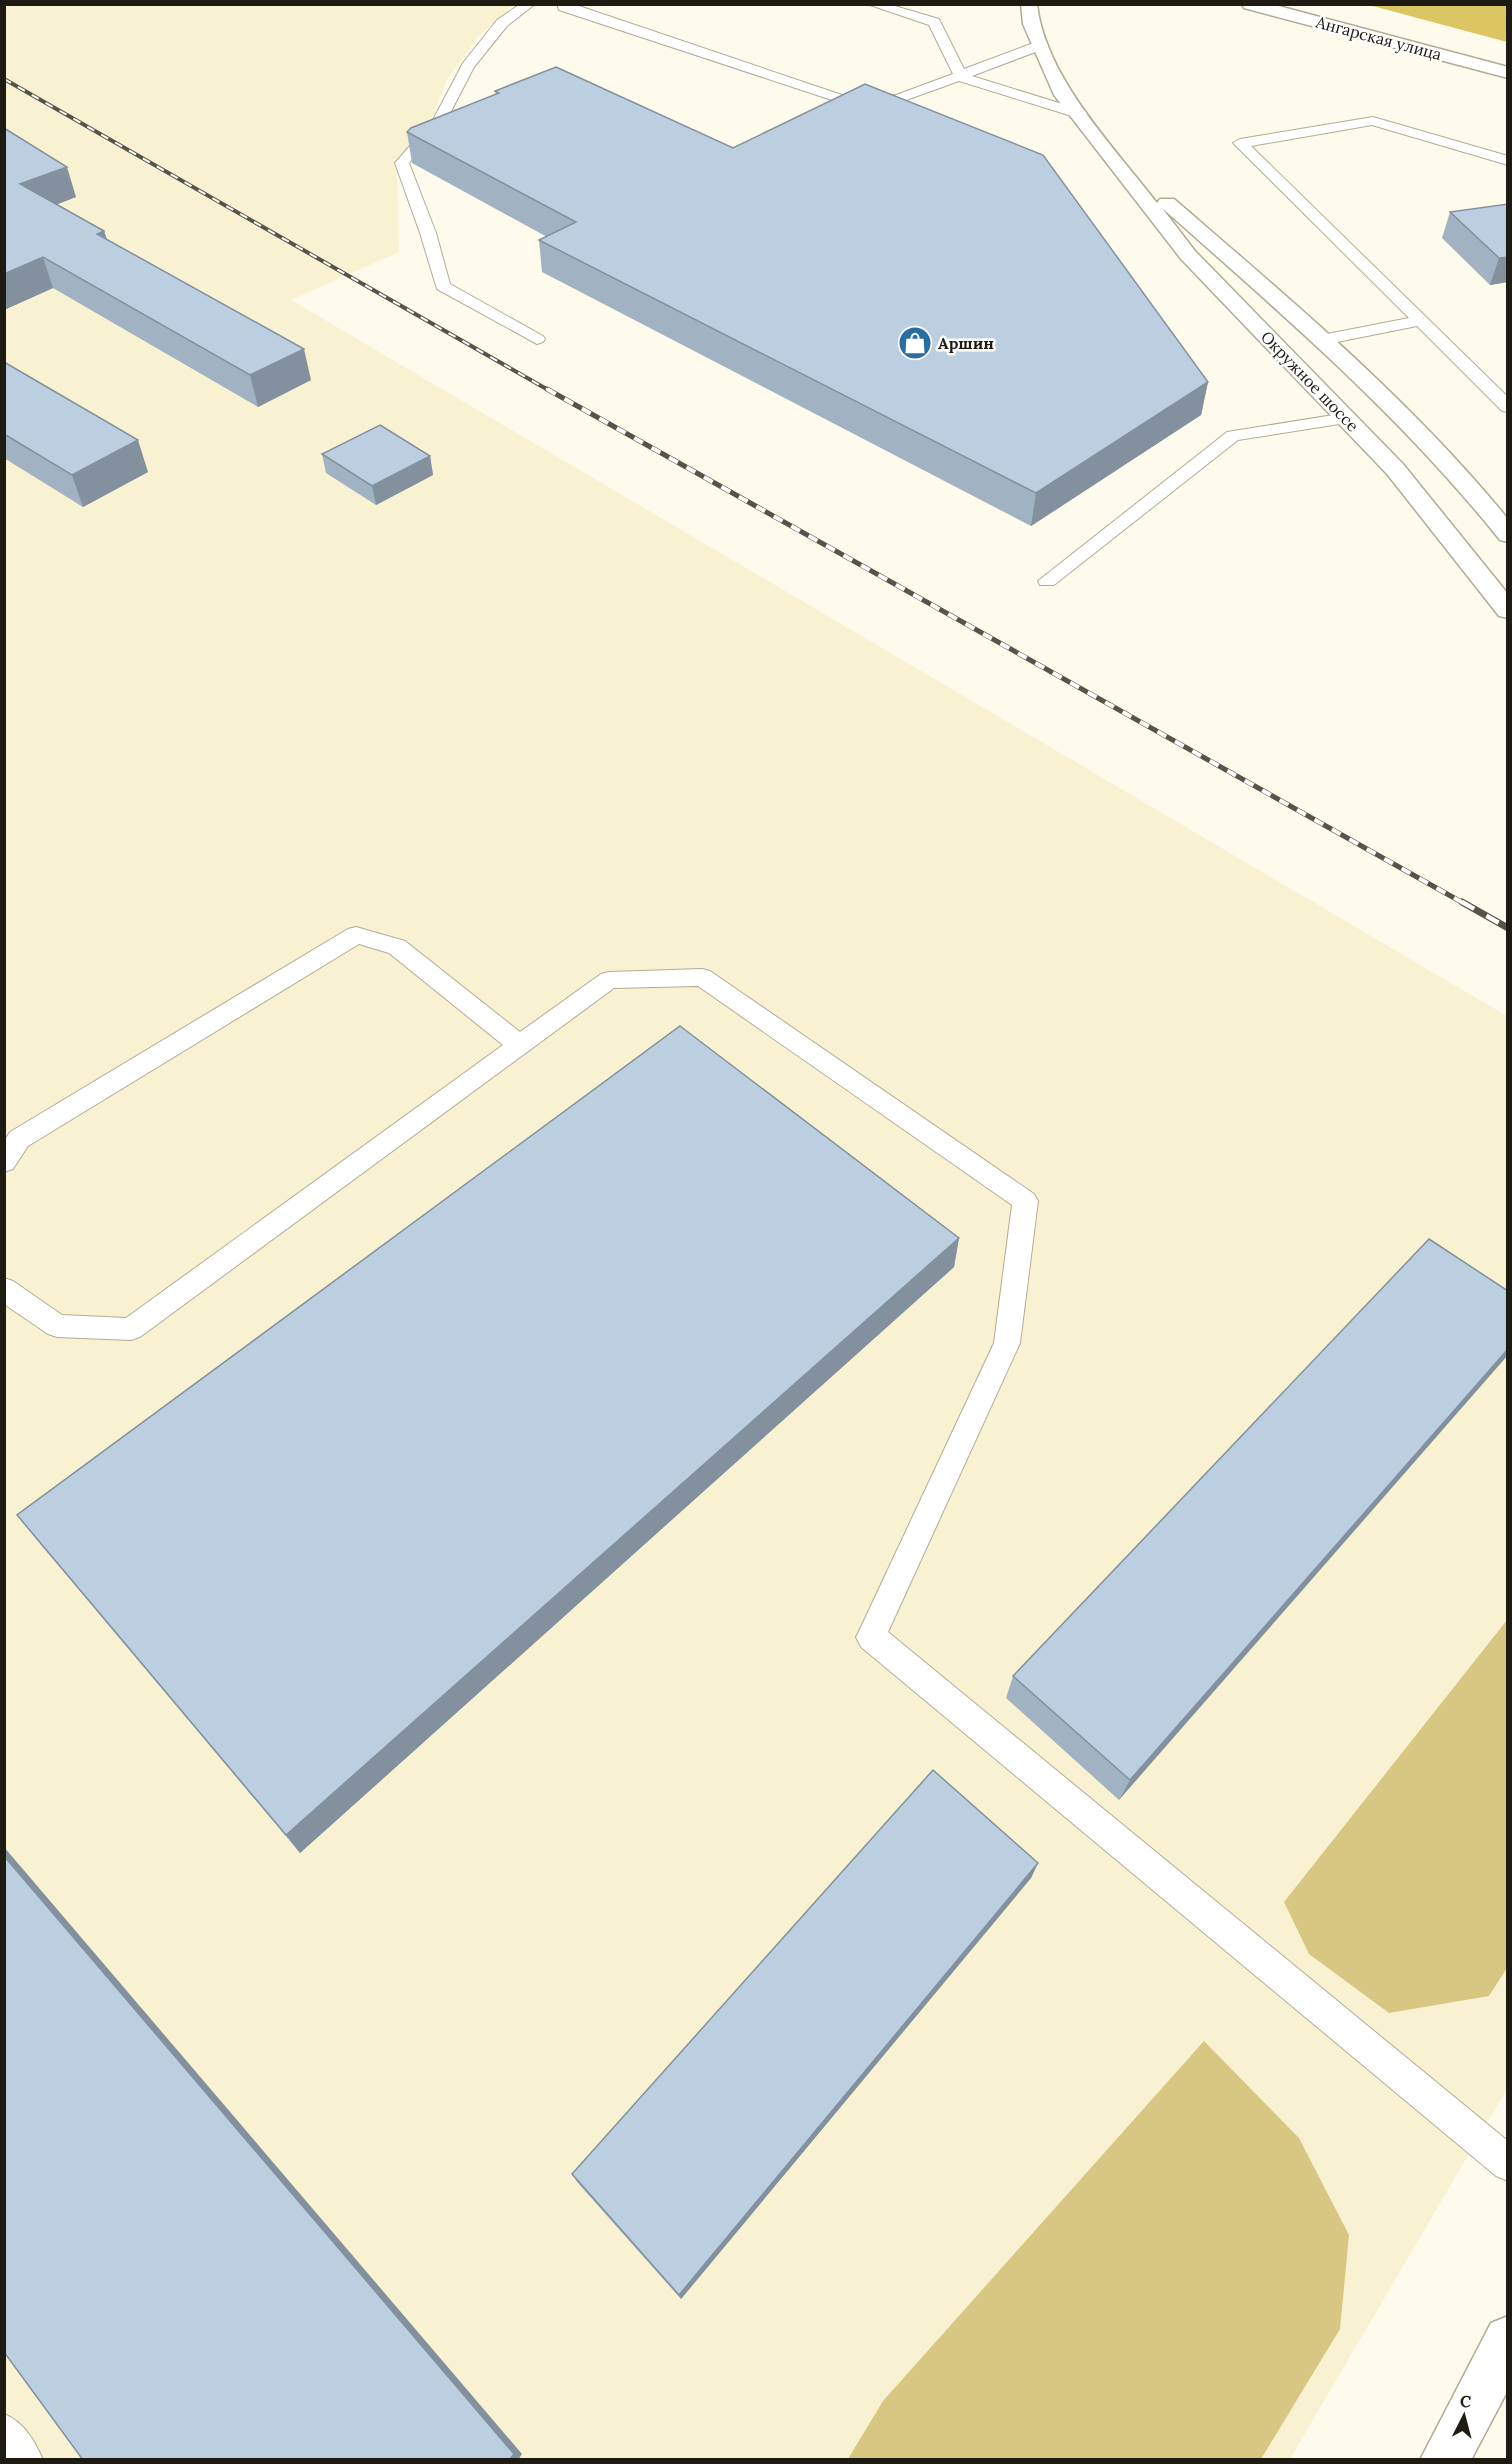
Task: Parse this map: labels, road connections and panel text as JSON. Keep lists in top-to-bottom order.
{
  "streets": {
    "main road": ["Ангарская улица", "Окружное шоссе"]
  },
  "places": {
    "shop": ["Аршин"]
  },
  "north": "top"
}
